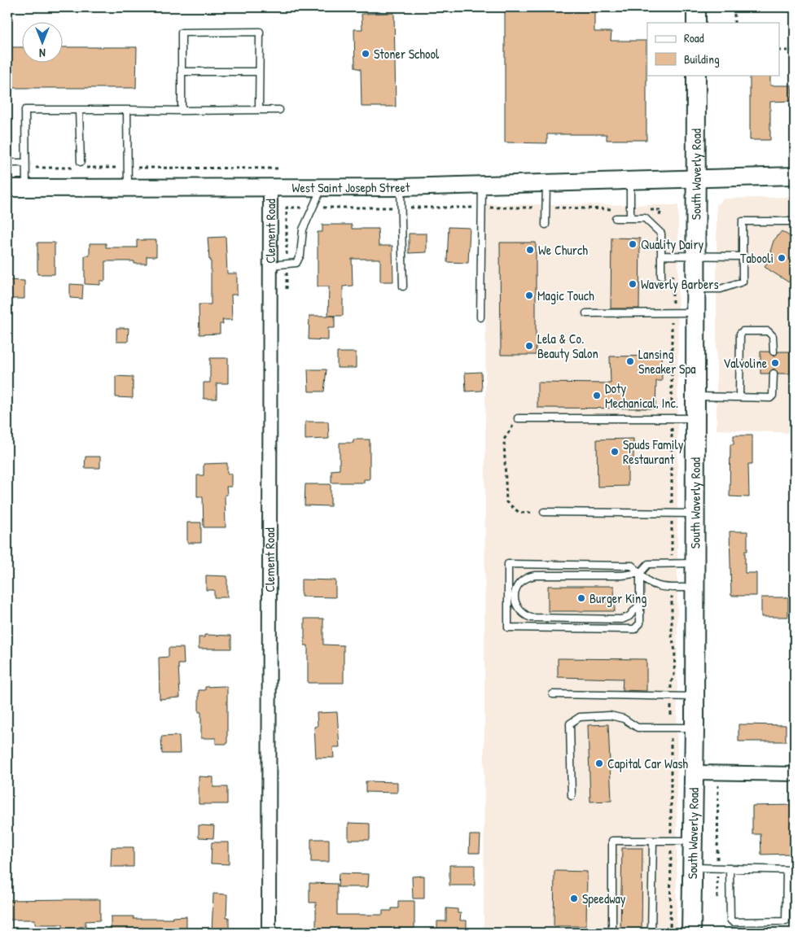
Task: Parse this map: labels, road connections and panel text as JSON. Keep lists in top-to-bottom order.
{
  "streets": {
    "main road": ["South Waverly Road"],
    "street": ["West Saint Joseph Street", "Clement Road"]
  },
  "crossings": [
    ["South Waverly Road", "West Saint Joseph Street"],
    ["West Saint Joseph Street", "Clement Road"]
  ],
  "places": [
    "Stoner School",
    "Quality Dairy",
    "We Church",
    "Tabooli",
    "Waverly Barbers",
    "Magic Touch",
    "Lela & Co. Beauty Salon",
    "Lansing Sneaker Spa",
    "Valvoline",
    "Doty Mechanical, Inc.",
    "Spuds Family Restaurant",
    "Burger King",
    "Capital Car Wash",
    "Speedway"
  ],
  "legend": ["Road", "Building"],
  "north": "bottom"
}
